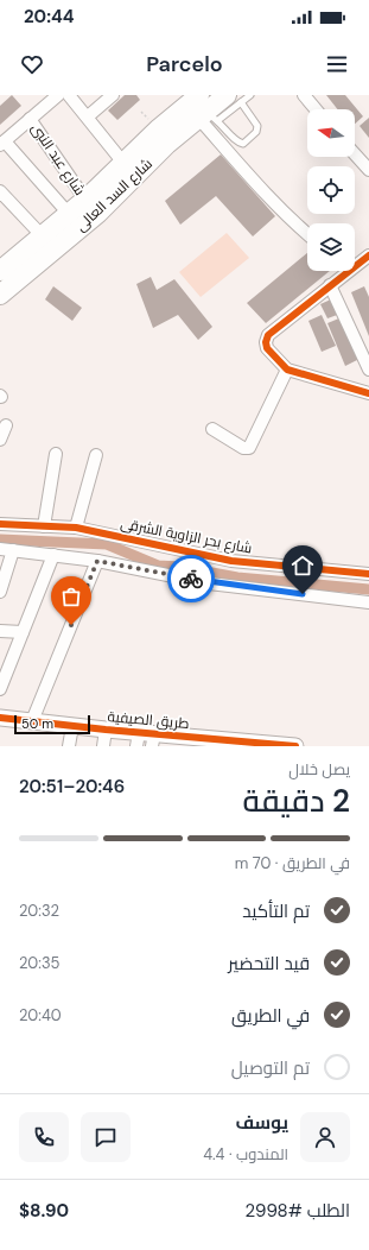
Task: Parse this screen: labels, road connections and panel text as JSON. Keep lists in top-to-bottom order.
{
  "streets": {
    "main road": ["شارع السد العالى"],
    "street": ["شارع عبد النبى", "شارع بحر الزاوية الشرقى", "طريق الصيفية"]
  },
  "crossings": [
    ["شارع عبد النبى", "شارع السد العالى"]
  ],
  "scale_bar": "50 m",
  "north": "left",
  "page": {
    "status": "20:44",
    "header": "Parcelo",
    "scale": "50 m",
    "heading": ["2 دقيقة", "يصل خلال", "20:46–20:51"],
    "panel": [
      "يوسف",
      "المندوب · 4.4",
      "الطلب #2998",
      "$8.90"
    ],
    "bar": "في الطريق · 70 m",
    "list": [
      ["تم التأكيد", "20:32"],
      ["قيد التحضير", "20:35"],
      ["في الطريق", "20:40"],
      "تم التوصيل"
    ]
  }
}
